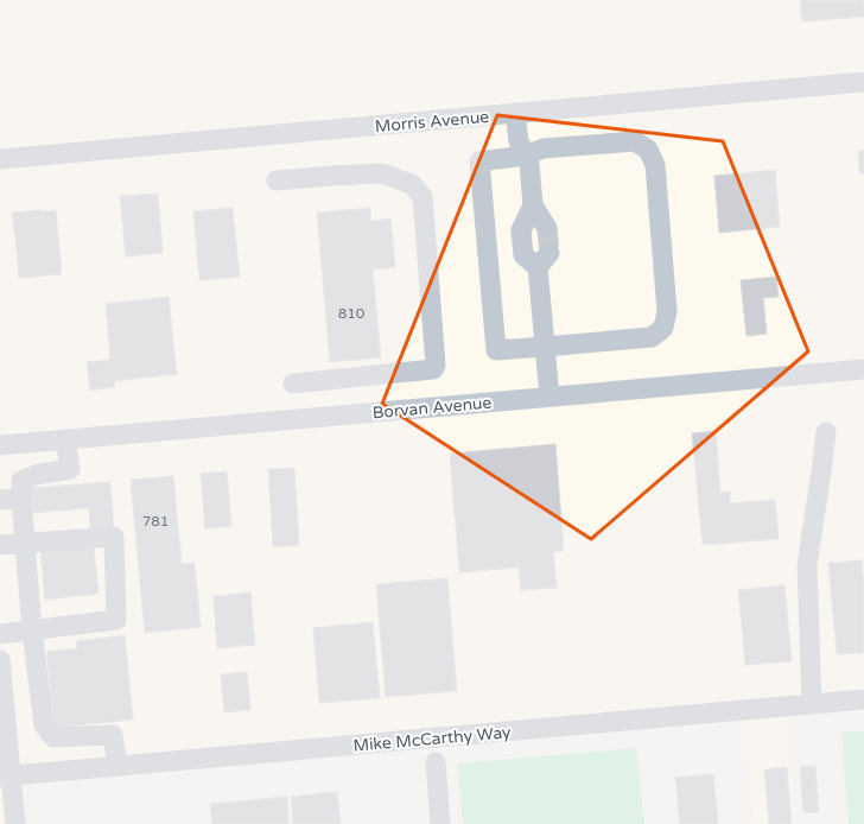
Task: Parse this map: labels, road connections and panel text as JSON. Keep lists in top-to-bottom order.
{
  "streets": {
    "street": ["Morris Avenue", "Borvan Avenue", "Mike McCarthy Way"]
  },
  "house_numbers": ["810", "781"]
}
